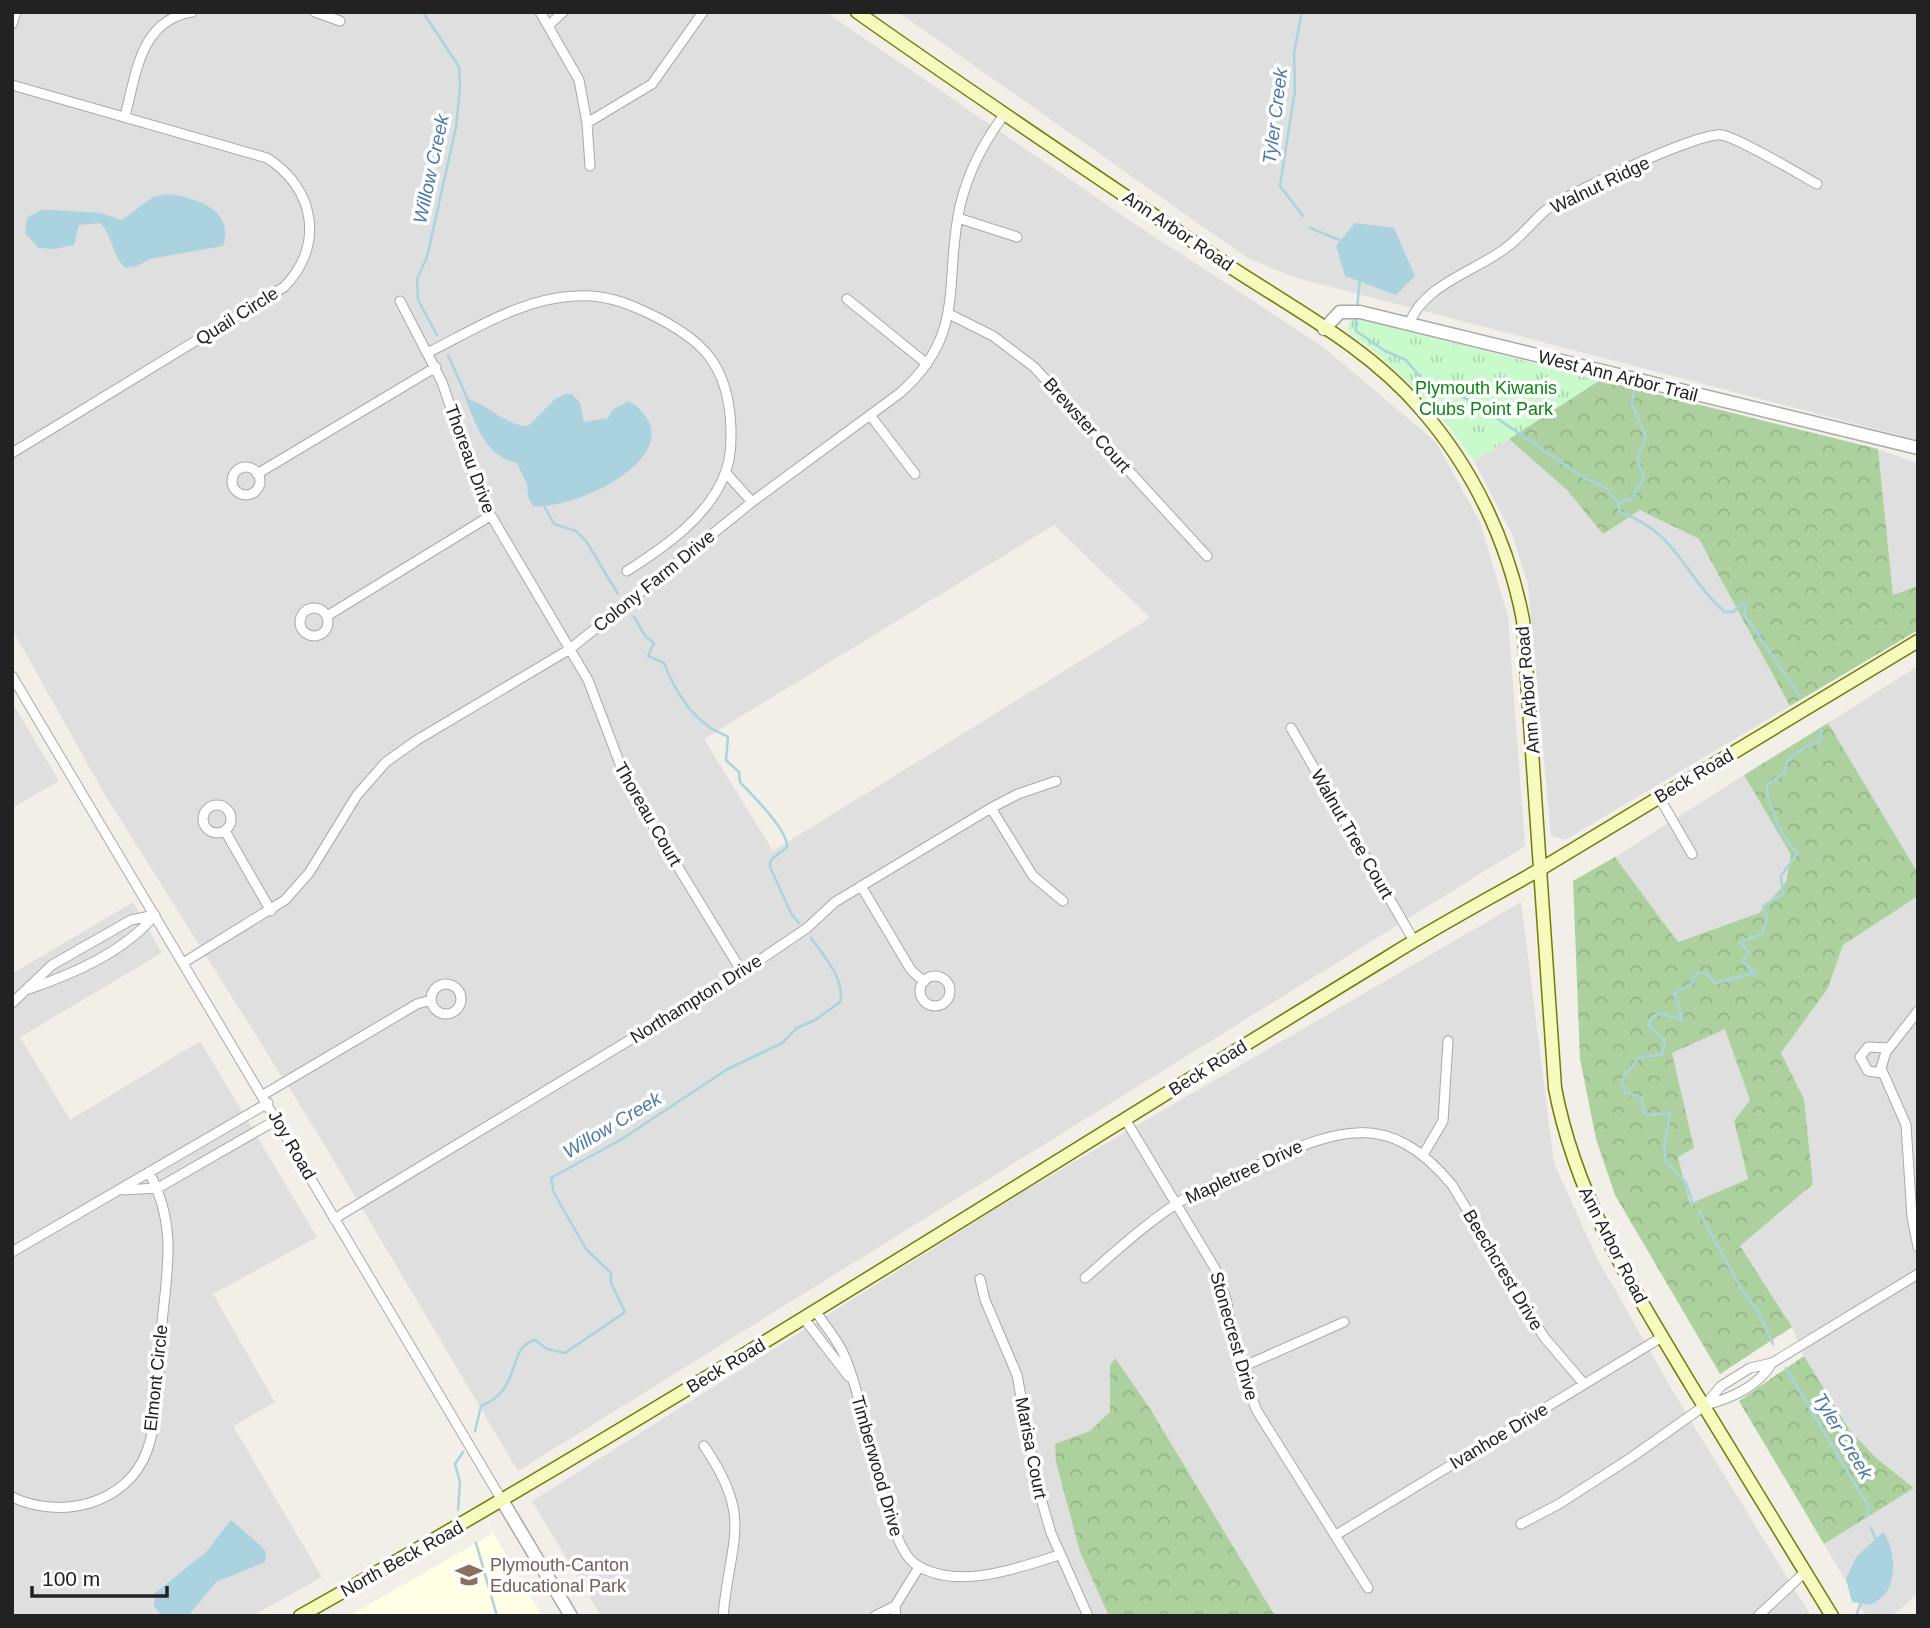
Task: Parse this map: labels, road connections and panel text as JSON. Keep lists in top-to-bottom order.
{
  "streets": {
    "main road": ["Ann Arbor Road", "Beck Road", "North Beck Road"],
    "street": [
      "Walnut Ridge",
      "Quail Circle",
      "West Ann Arbor Trail",
      "Brewster Court",
      "Thoreau Drive",
      "Colony Farm Drive",
      "Thoreau Court",
      "Walnut Tree Court",
      "Northampton Drive",
      "Joy Road",
      "Mapletree Drive",
      "Beechcrest Drive",
      "Stonecrest Drive",
      "Elmont Circle",
      "Ivanhoe Drive",
      "Marisa Court",
      "Timberwood Drive"
    ]
  },
  "crossings": [
    ["Walnut Ridge", "West Ann Arbor Trail"],
    ["Ann Arbor Road", "West Ann Arbor Trail"],
    ["Ann Arbor Road", "Colony Farm Drive"],
    ["Ann Arbor Road", "Beck Road"],
    ["Ann Arbor Road", "Ivanhoe Drive"],
    ["Brewster Court", "Colony Farm Drive"],
    ["Thoreau Drive", "Colony Farm Drive"],
    ["Thoreau Drive", "Thoreau Court"],
    ["Colony Farm Drive", "Thoreau Court"],
    ["Colony Farm Drive", "Joy Road"],
    ["Beck Road", "Walnut Tree Court"],
    ["Beck Road", "Joy Road"],
    ["Beck Road", "Stonecrest Drive"],
    ["Beck Road", "Timberwood Drive"],
    ["Beck Road", "North Beck Road"],
    ["Thoreau Court", "Northampton Drive"],
    ["Northampton Drive", "Joy Road"],
    ["Joy Road", "North Beck Road"],
    ["Mapletree Drive", "Beechcrest Drive"],
    ["Mapletree Drive", "Stonecrest Drive"],
    ["Beechcrest Drive", "Ivanhoe Drive"],
    ["Stonecrest Drive", "Ivanhoe Drive"]
  ],
  "water": ["Tyler Creek", "Willow Creek"],
  "parks": ["Plymouth Kiwanis Clubs Point Park"],
  "places": {
    "school or university": ["Plymouth-Canton Educational Park"]
  },
  "scale_bar": "100 m"
}
